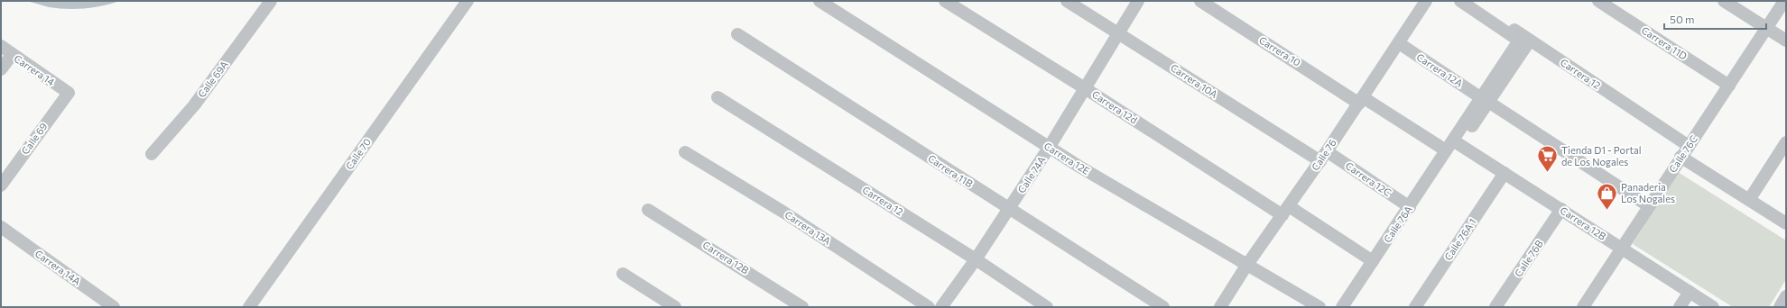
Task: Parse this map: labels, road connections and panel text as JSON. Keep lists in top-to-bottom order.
{
  "streets": {
    "street": [
      "Carrera 11D",
      "Carrera 10",
      "Carrera 14",
      "Carrera 12A",
      "Carrera 12",
      "Calle 69A",
      "Carrera 10A",
      "Carrera 12d",
      "Calle 69",
      "Calle 70",
      "Calle 76C",
      "Calle 76",
      "Carrera 12E",
      "Carrera 11B",
      "Calle 74A",
      "Carrera 12C",
      "Carrera 12B",
      "Calle 76A",
      "Carrera 13A",
      "Calle 76A 1",
      "Calle 76B",
      "Carrera 14A"
    ]
  },
  "crossings": [
    ["Carrera 11D", "Calle 76C"],
    ["Carrera 10", "Calle 76"],
    ["Carrera 10", "Carrera 12B"],
    ["Carrera 14", "Calle 69"],
    ["Carrera 12A", "Calle 76C"],
    ["Carrera 12A", "Calle 76"],
    ["Carrera 12A", "Calle 76A"],
    ["Carrera 12", "Calle 76C"],
    ["Carrera 12", "Calle 74A"],
    ["Carrera 10A", "Calle 76"],
    ["Carrera 10A", "Calle 74A"],
    ["Carrera 10A", "Carrera 12C"],
    ["Carrera 12d", "Calle 76"],
    ["Carrera 12d", "Calle 74A"],
    ["Carrera 12d", "Calle 76A"],
    ["Calle 76C", "Carrera 12B"],
    ["Calle 76", "Carrera 12E"],
    ["Calle 76", "Carrera 12C"],
    ["Calle 76", "Carrera 12B"],
    ["Carrera 12E", "Calle 74A"],
    ["Carrera 11B", "Calle 74A"],
    ["Carrera 12C", "Calle 76A"],
    ["Carrera 12B", "Calle 76A"],
    ["Carrera 12B", "Calle 76A 1"],
    ["Carrera 12B", "Calle 76B"]
  ],
  "places": {
    "supermarket": ["Tienda D1 - Portal de Los Nogales"],
    "shop": ["Panaderia Los Nogales"]
  },
  "scale_bar": "50 m"
}
